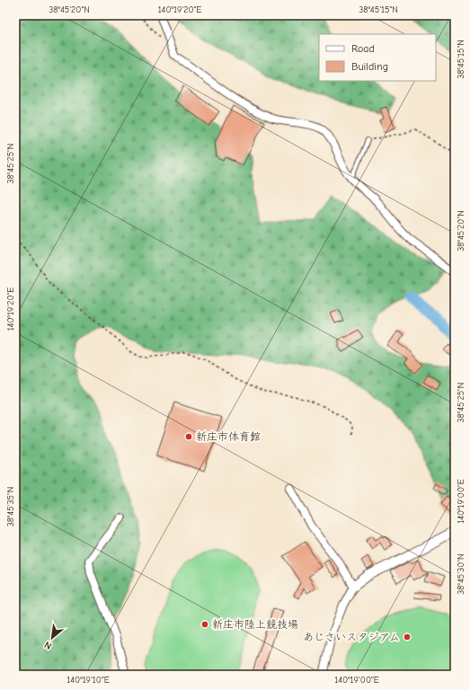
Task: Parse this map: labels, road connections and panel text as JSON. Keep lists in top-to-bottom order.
{
  "places": ["新庄市体育館", "新庄市陸上競技場", "あじさいスタジアム"],
  "legend": ["Road", "Building"],
  "north": "bottom left",
  "coordinates": [
    "38°45'20\"N",
    "140°19'20\"E",
    "38°45'15\"N",
    "38°45'25\"N",
    "140°19'00\"E",
    "38°45'35\"N",
    "38°45'30\"N",
    "140°19'10\"E"
  ]
}
